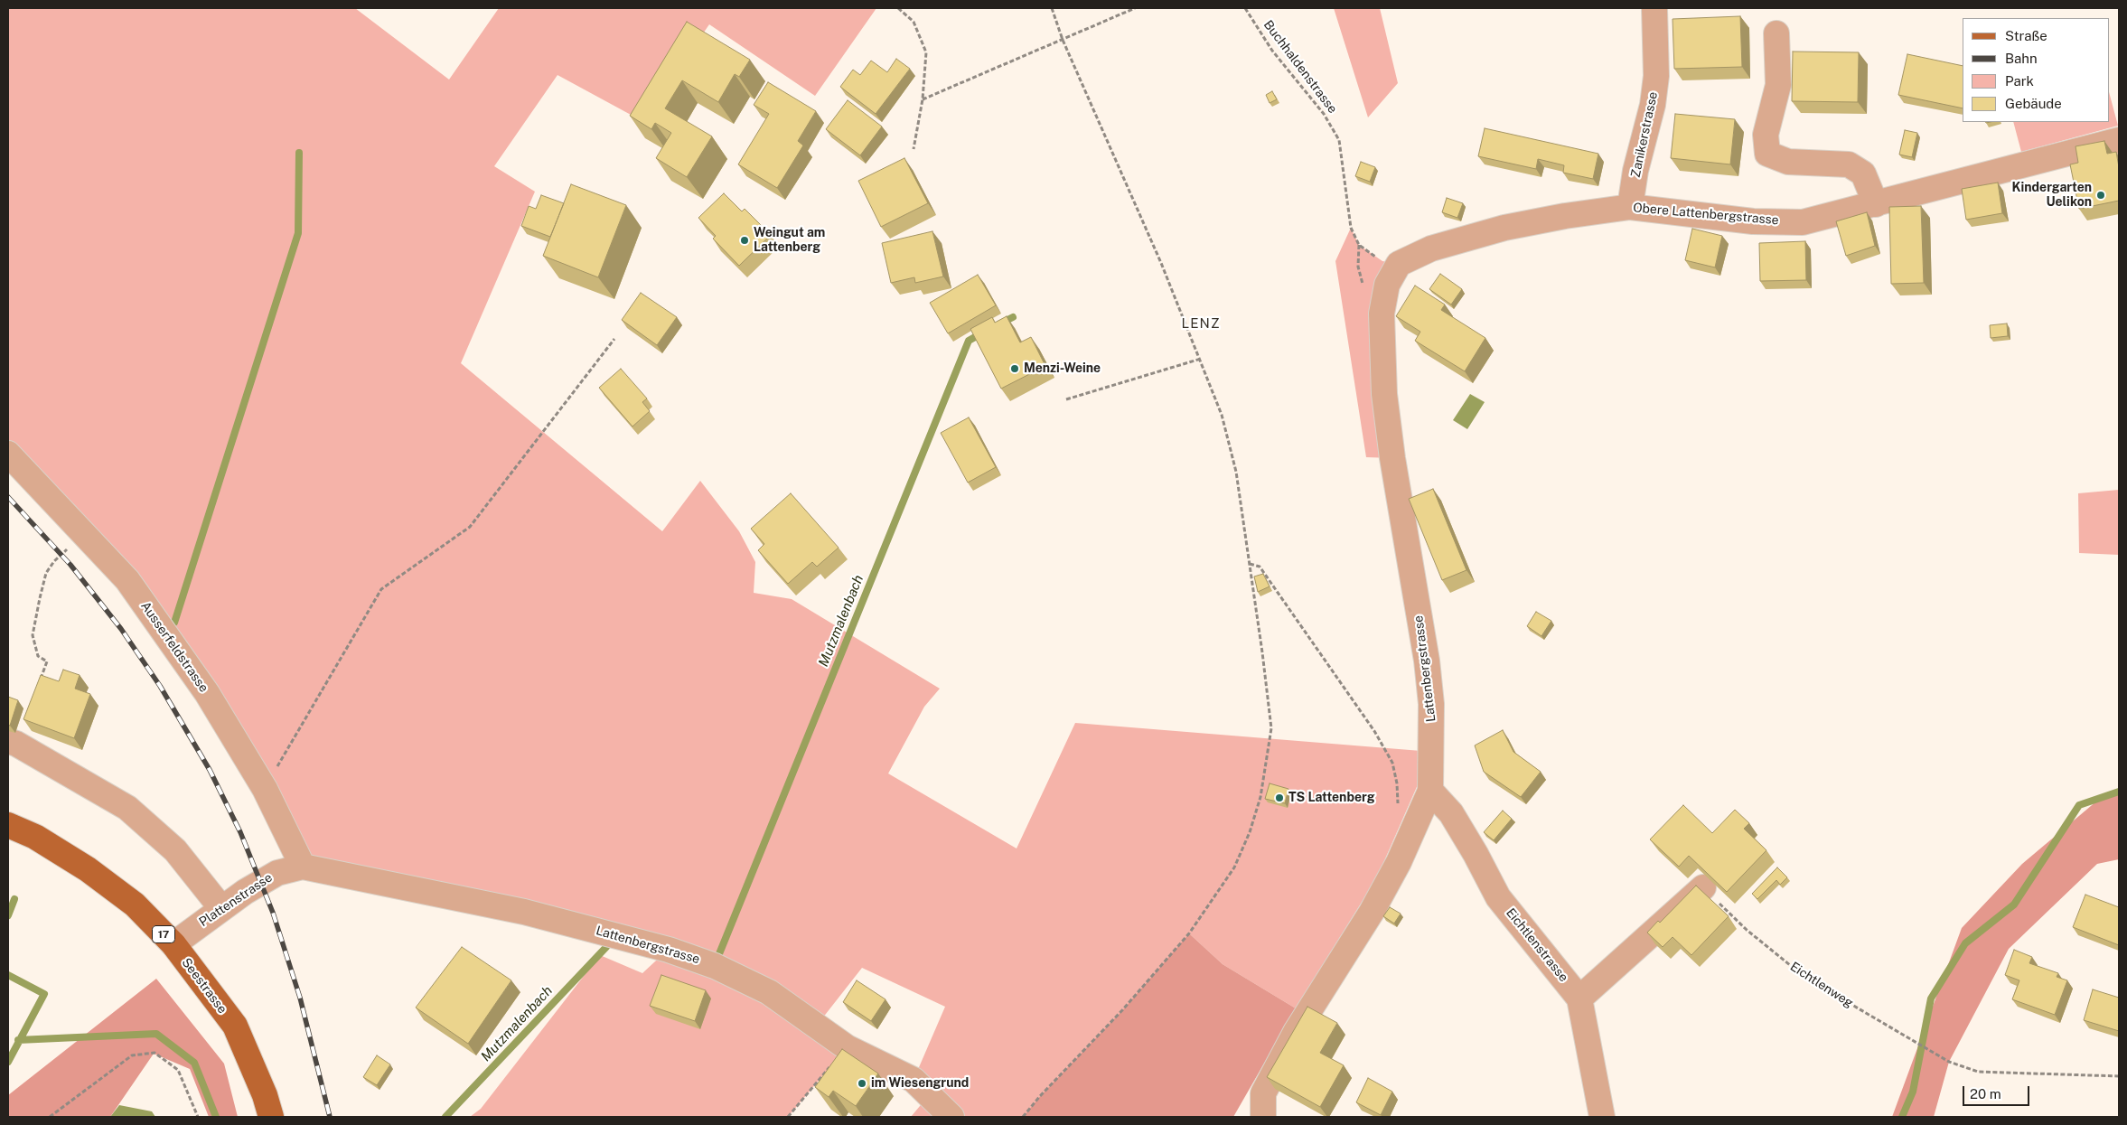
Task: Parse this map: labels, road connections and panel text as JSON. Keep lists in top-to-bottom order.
{
  "streets": {
    "main road": ["17", "Seestrasse"],
    "street": [
      "Zanikerstrasse",
      "Obere Lattenbergstrasse",
      "Ausserfeldstrasse",
      "Lattenbergstrasse",
      "Plattenstrasse",
      "Eichtlenstrasse"
    ],
    "path": ["Buchhaldenstrasse", "Eichtlenweg"]
  },
  "crossings": [
    ["Zanikerstrasse", "Obere Lattenbergstrasse"],
    ["Obere Lattenbergstrasse", "Lattenbergstrasse"],
    ["Ausserfeldstrasse", "Lattenbergstrasse"],
    ["Ausserfeldstrasse", "Plattenstrasse"],
    ["Lattenbergstrasse", "Plattenstrasse"],
    ["Lattenbergstrasse", "Eichtlenstrasse"],
    ["Plattenstrasse", "Seestrasse"]
  ],
  "districts": ["LENZ"],
  "water": ["Mutzmalenbach"],
  "places": [
    "Kindergarten Uelikon",
    "Weingut am Lattenberg",
    "Menzi-Weine",
    "TS Lattenberg",
    "im Wiesengrund"
  ],
  "legend": [
    "Straße",
    "Bahn",
    "Park",
    "Gebäude"
  ],
  "scale_bar": "20 m"
}
